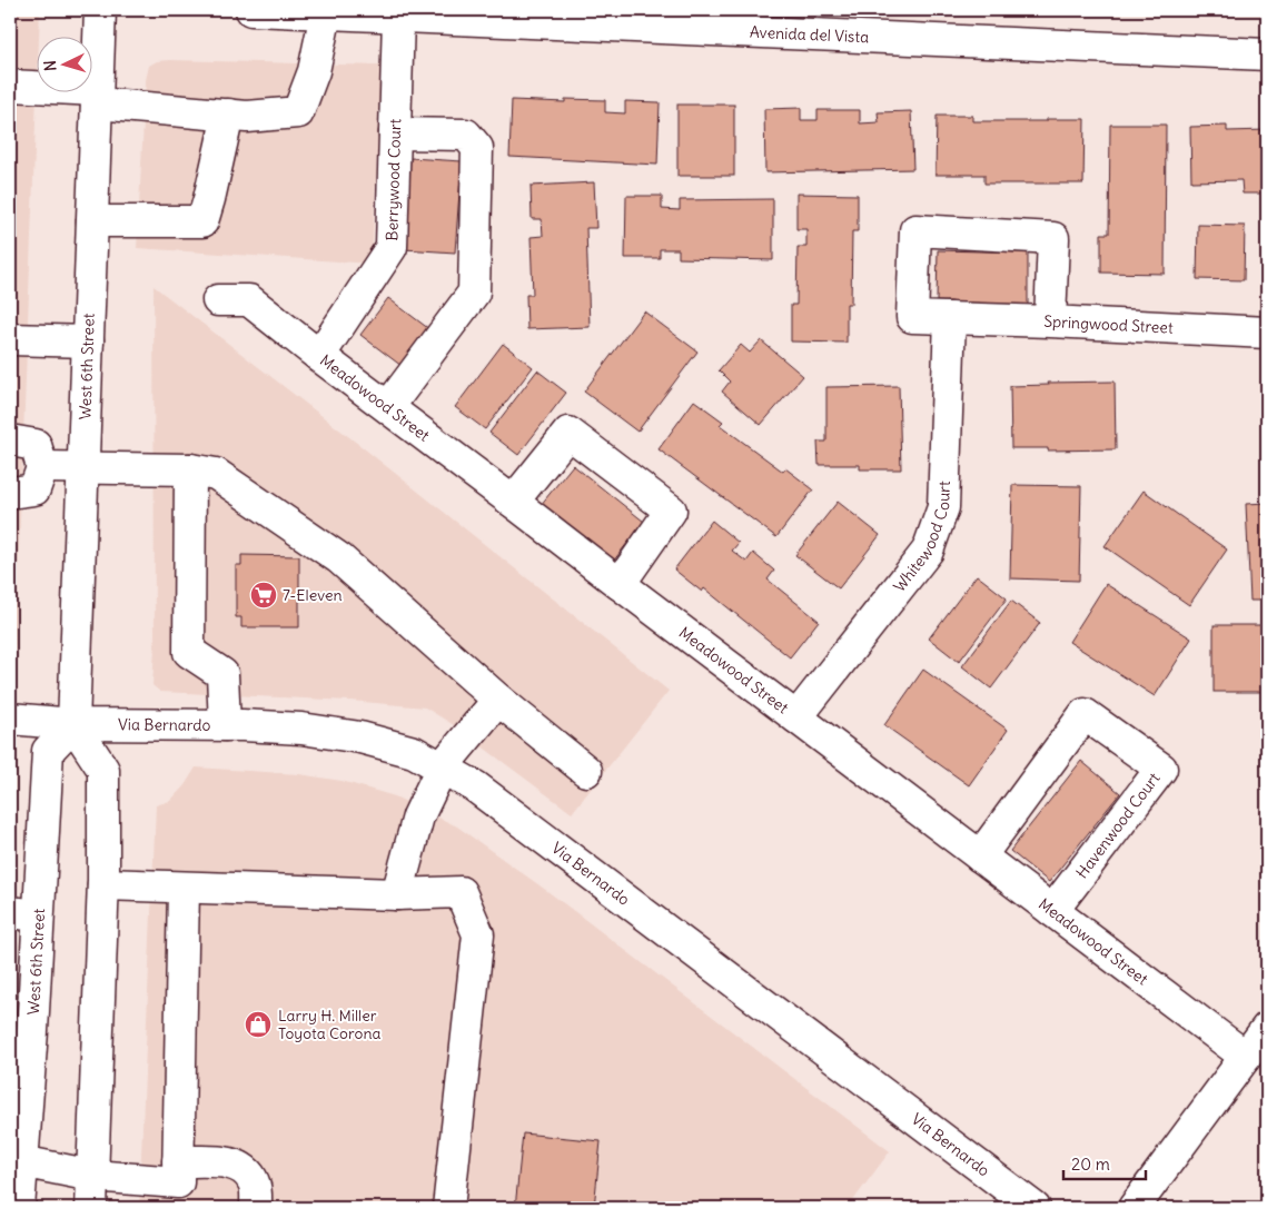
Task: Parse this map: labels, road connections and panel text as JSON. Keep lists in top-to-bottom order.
{
  "streets": {
    "street": [
      "Avenida del Vista",
      "Berrywood Court",
      "Springwood Street",
      "West 6th Street",
      "Meadowood Street",
      "Whitewood Court",
      "Via Bernardo",
      "Havenwood Court"
    ]
  },
  "crossings": [
    ["Avenida del Vista", "Berrywood Court"],
    ["Berrywood Court", "Meadowood Street"],
    ["Springwood Street", "Whitewood Court"],
    ["West 6th Street", "Via Bernardo"],
    ["Meadowood Street", "Whitewood Court"],
    ["Meadowood Street", "Havenwood Court"]
  ],
  "places": {
    "supermarket": ["7-Eleven"],
    "shop": ["Larry H. Miller Toyota Corona"]
  },
  "scale_bar": "20 m",
  "north": "left"
}
